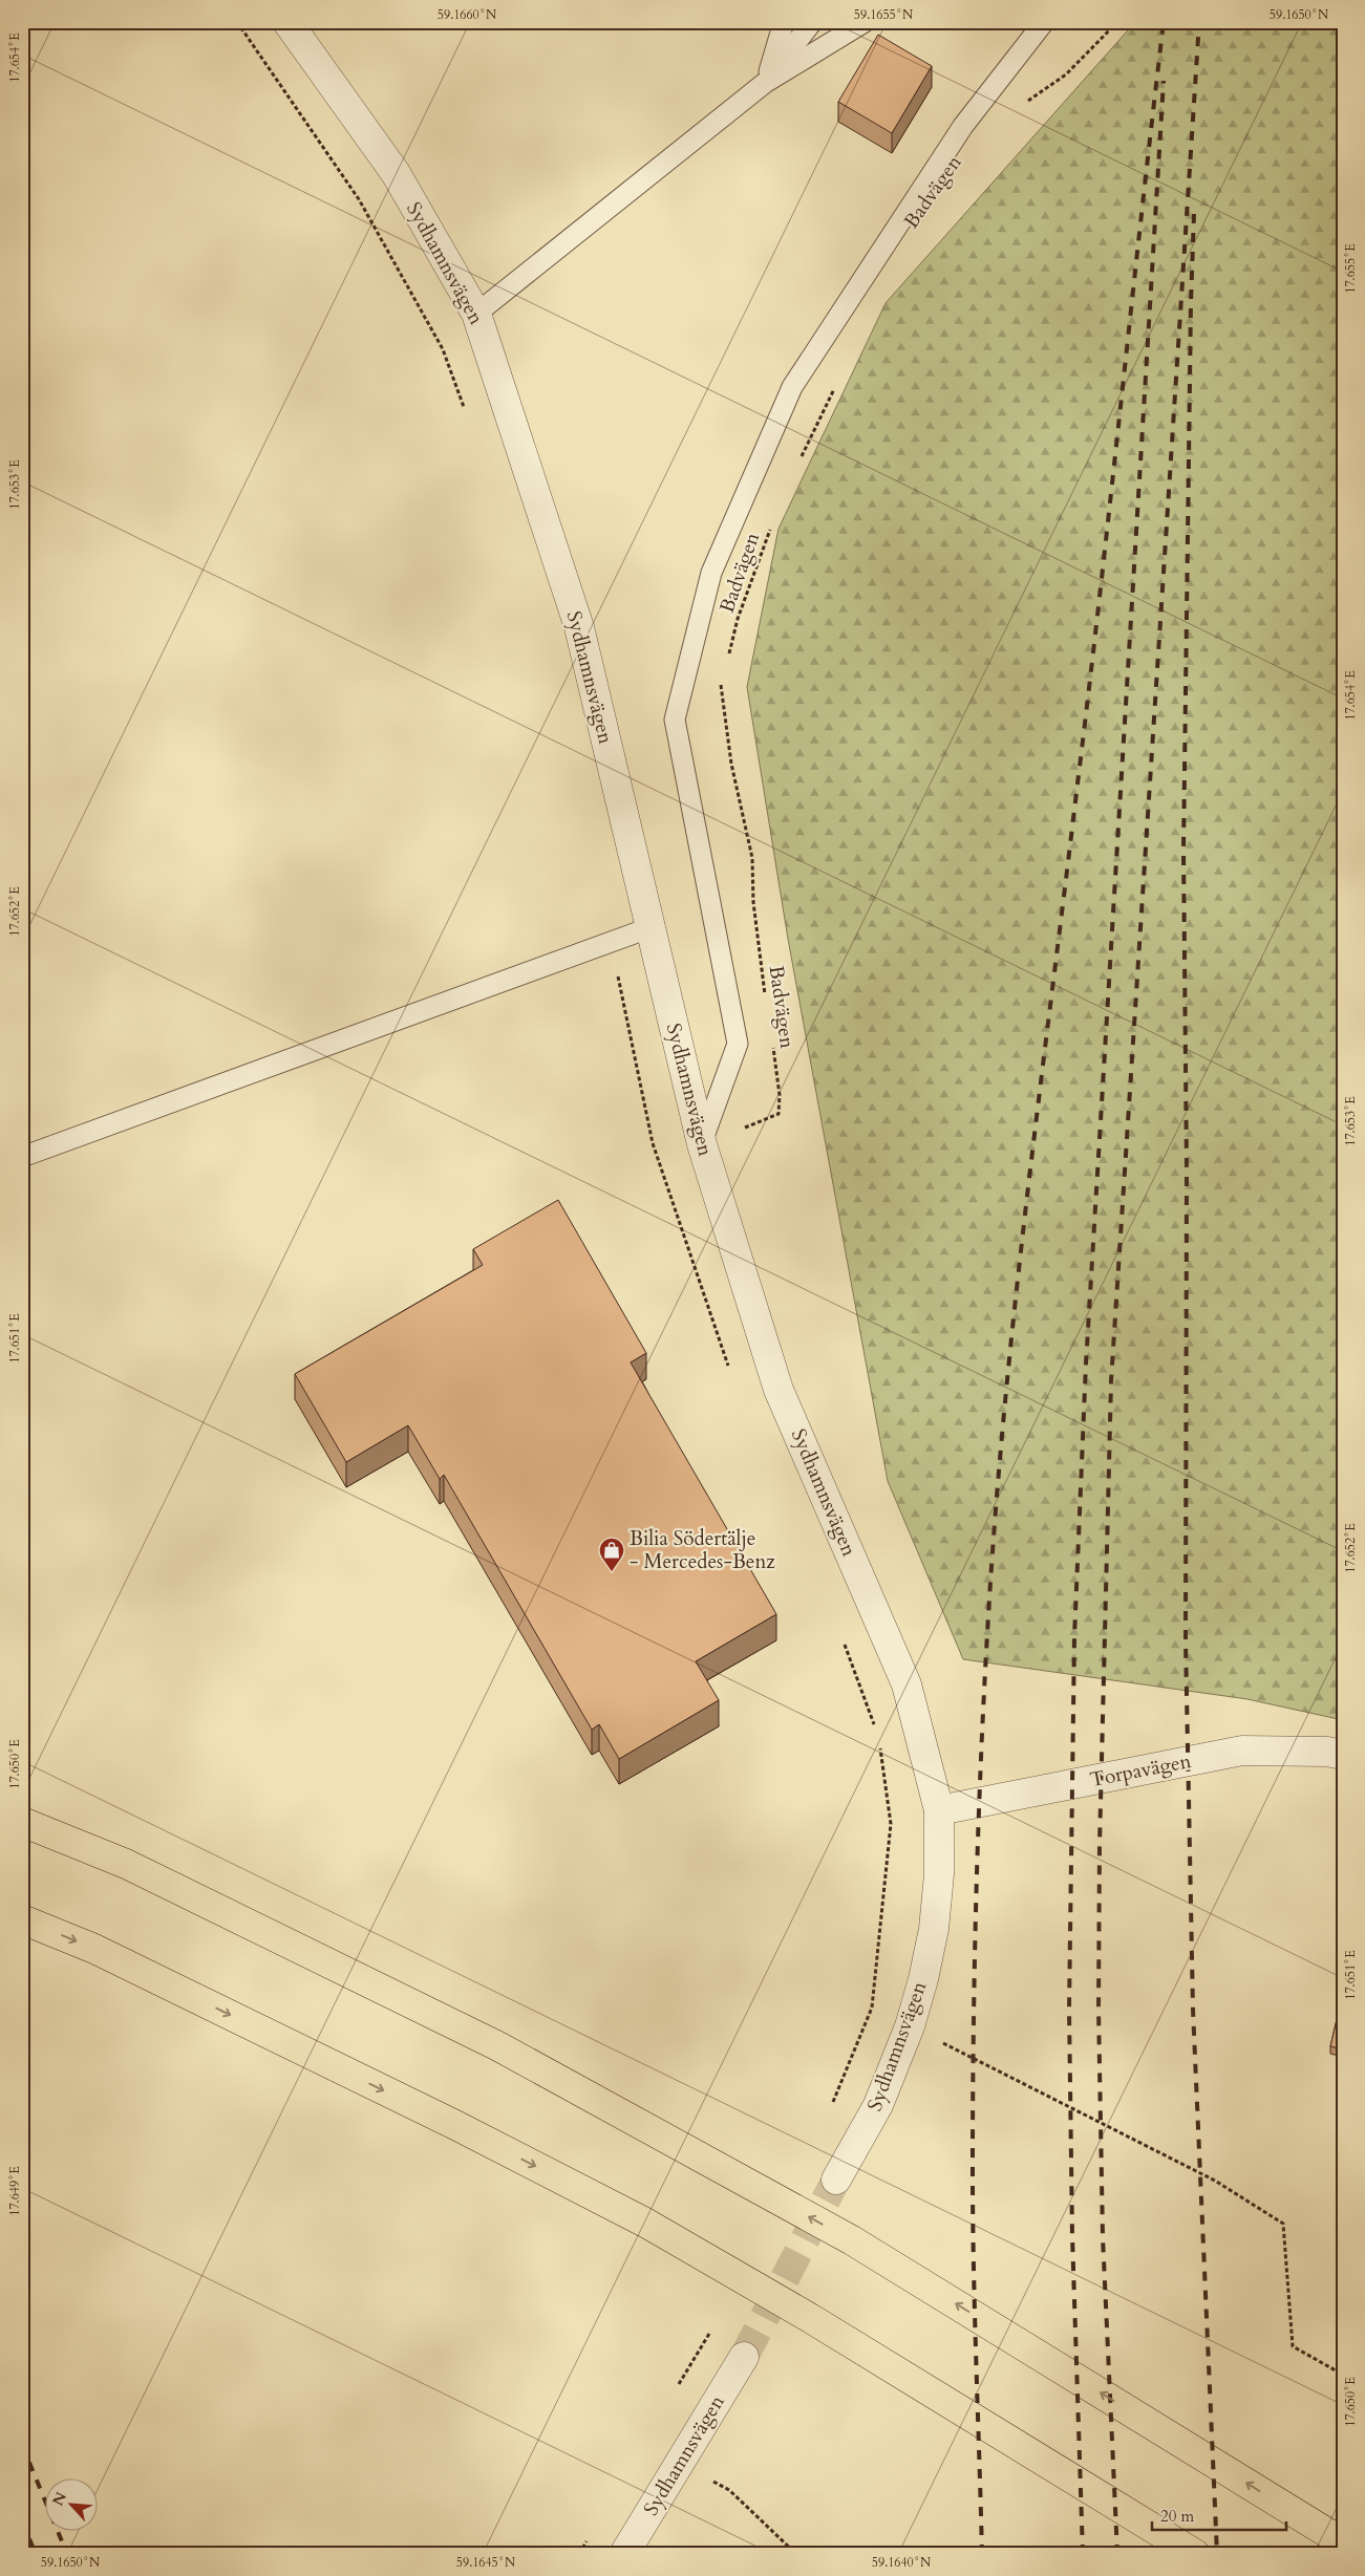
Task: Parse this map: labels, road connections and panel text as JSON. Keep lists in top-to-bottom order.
{
  "streets": {
    "street": ["Sydhamnsvägen", "Torpavägen"],
    "path": ["Badvägen"]
  },
  "crossings": [
    ["Badvägen", "Sydhamnsvägen"],
    ["Sydhamnsvägen", "Torpavägen"]
  ],
  "places": {
    "shop": ["Bilia Södertälje - Mercedes-Benz"]
  },
  "scale_bar": "20 m",
  "north": "top left",
  "coordinates": [
    "59.1660°N",
    "59.1655°N",
    "59.1650°N",
    "17.654°E",
    "17.655°E",
    "17.653°E",
    "17.652°E",
    "17.651°E",
    "17.650°E",
    "17.649°E",
    "59.1645°N",
    "59.1640°N"
  ]
}
